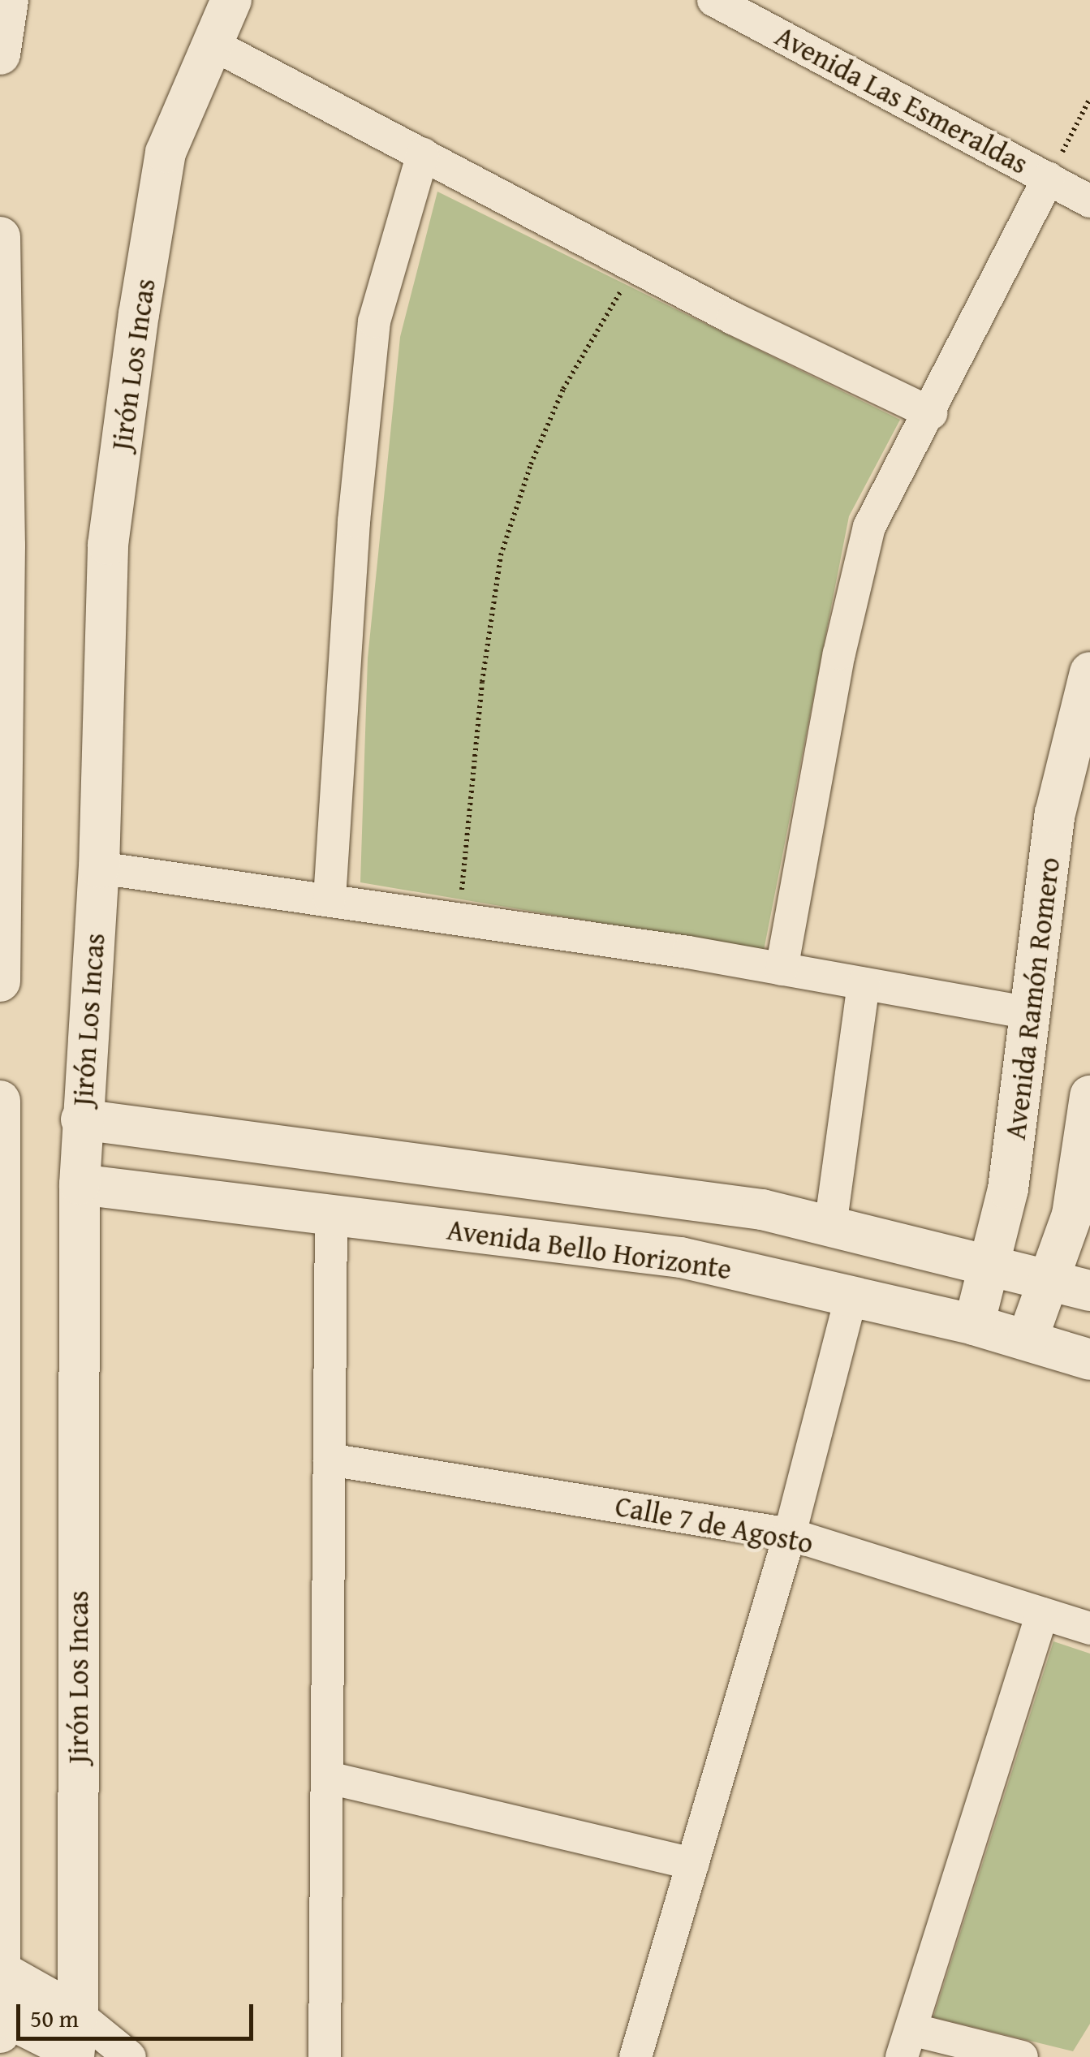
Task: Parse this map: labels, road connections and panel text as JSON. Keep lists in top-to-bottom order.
{
  "streets": {
    "street": [
      "Avenida Las Esmeraldas",
      "Jirón Los Incas",
      "Avenida Ramón Romero",
      "Avenida Bello Horizonte",
      "Calle 7 de Agosto"
    ]
  },
  "crossings": [
    ["Jirón Los Incas", "Avenida Bello Horizonte"],
    ["Avenida Ramón Romero", "Avenida Bello Horizonte"]
  ],
  "scale_bar": "50 m"
}
